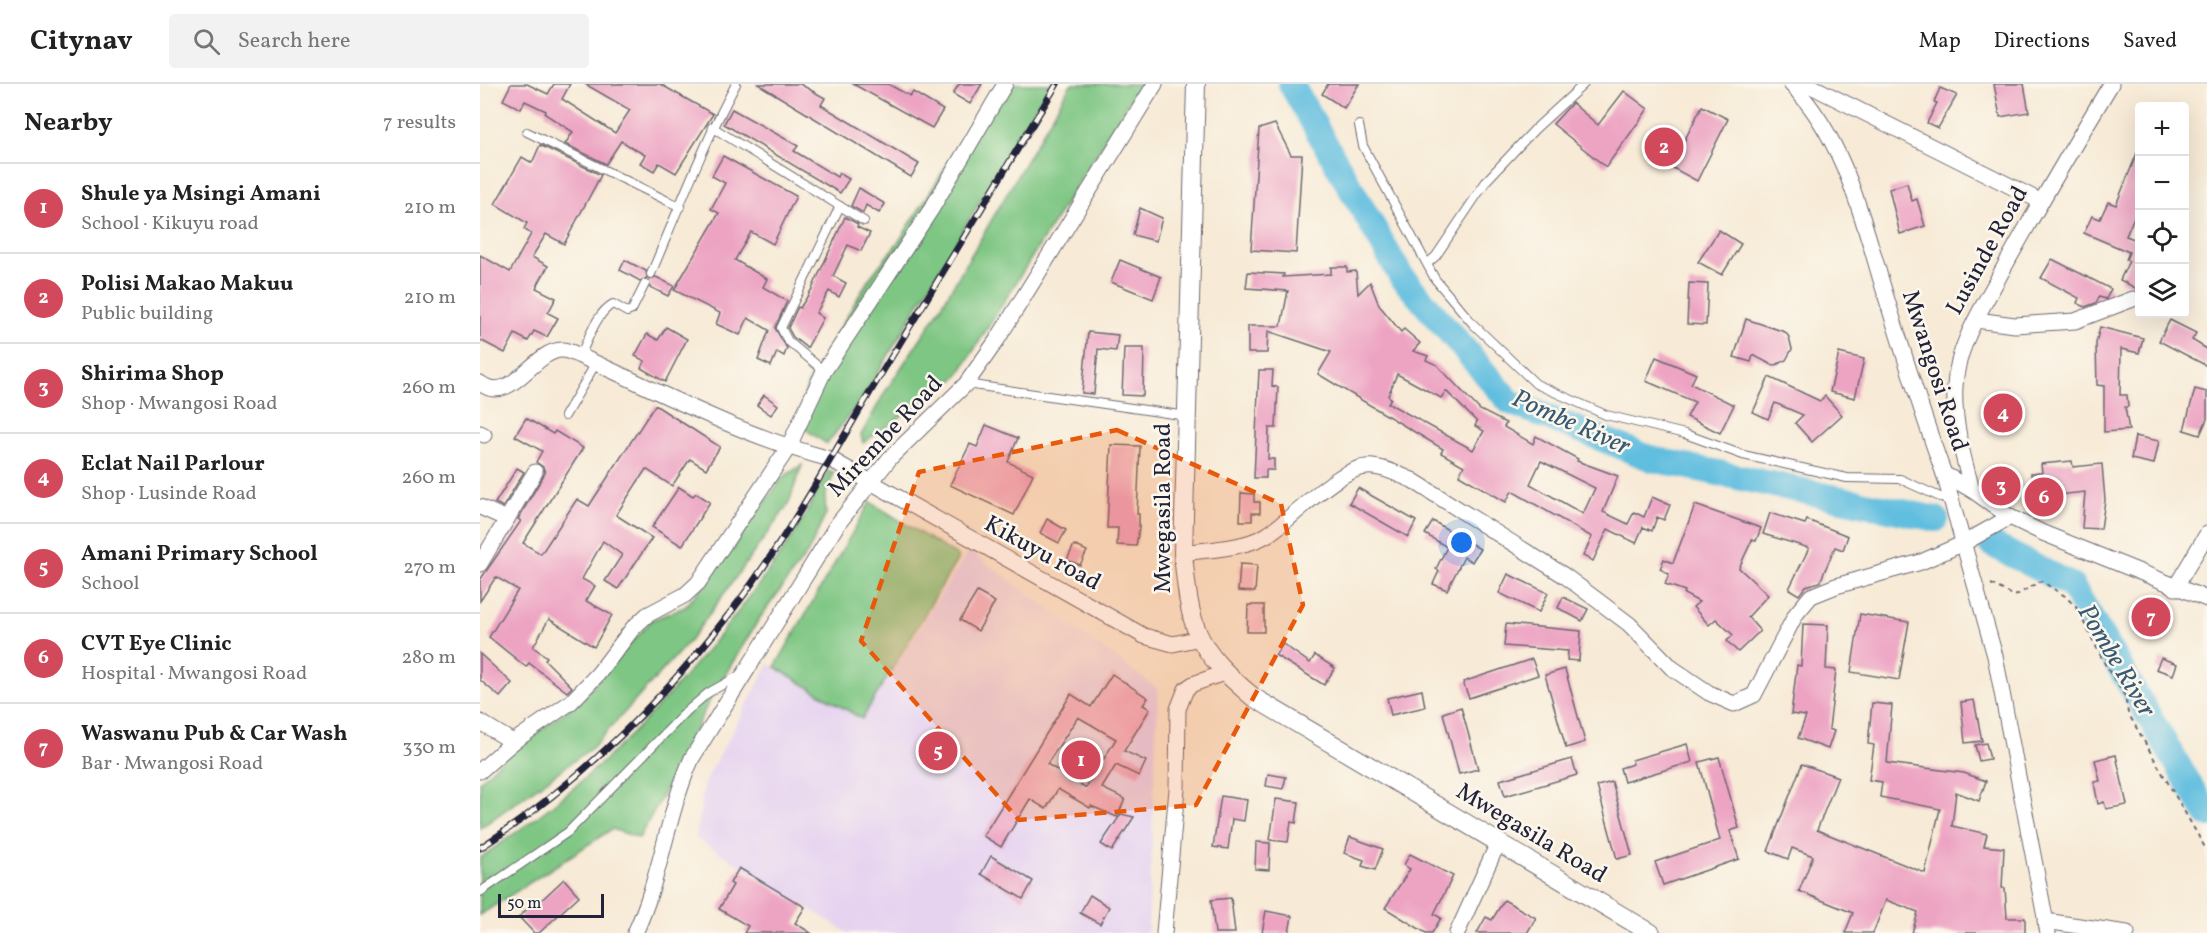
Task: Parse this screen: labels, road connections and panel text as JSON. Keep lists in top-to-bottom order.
{
  "streets": {
    "street": [
      "Lusinde Road",
      "Mwangosi Road",
      "Mirembe Road",
      "Mwegasila Road",
      "Kikuyu road"
    ]
  },
  "crossings": [
    ["Lusinde Road", "Mwangosi Road"],
    ["Mirembe Road", "Kikuyu road"],
    ["Mwegasila Road", "Kikuyu road"]
  ],
  "water": ["Pombe River"],
  "scale_bar": "50 m",
  "page": {
    "header": "Citynav",
    "search": "Search here",
    "nav": ["Map", "Directions", "Saved"],
    "heading": ["Nearby", "7 results"],
    "map_buttons": ["+", "−"],
    "pins": [
      "2",
      "4",
      "3",
      "6",
      "7",
      "5",
      "1"
    ],
    "list": [
      {
        "mark": "1",
        "name": "Shule ya Msingi Amani",
        "note": "School · Kikuyu road",
        "value": "210 m"
      },
      {
        "mark": "2",
        "name": "Polisi Makao Makuu",
        "note": "Public building",
        "value": "210 m"
      },
      {
        "mark": "3",
        "name": "Shirima Shop",
        "note": "Shop · Mwangosi Road",
        "value": "260 m"
      },
      {
        "mark": "4",
        "name": "Eclat Nail Parlour",
        "note": "Shop · Lusinde Road",
        "value": "260 m"
      },
      {
        "mark": "5",
        "name": "Amani Primary School",
        "note": "School",
        "value": "270 m"
      },
      {
        "mark": "6",
        "name": "CVT Eye Clinic",
        "note": "Hospital · Mwangosi Road",
        "value": "280 m"
      },
      {
        "mark": "7",
        "name": "Waswanu Pub & Car Wash",
        "note": "Bar · Mwangosi Road",
        "value": "330 m"
      }
    ],
    "scale": "50 m"
  }
}
